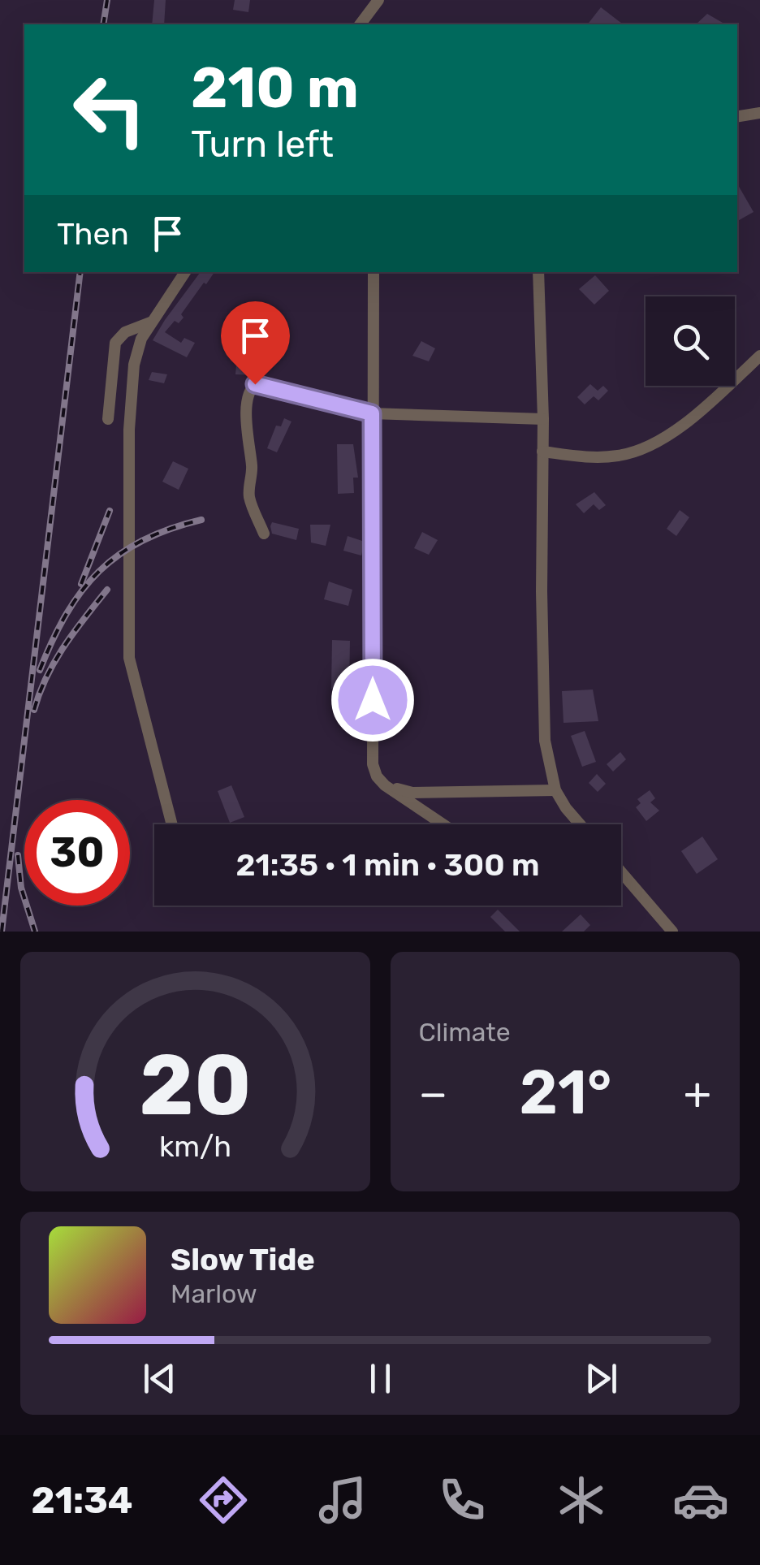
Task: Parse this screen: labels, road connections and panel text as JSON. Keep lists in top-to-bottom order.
{
  "page": {
    "turn": ["210 m", "Turn left"],
    "then": "Then",
    "limit": "30",
    "trip": "21:35 · 1 min · 300 m",
    "tile": "Climate",
    "heat": ["−", "21°", "+"],
    "song": ["Slow Tide", "Marlow"],
    "tabs": "21:34",
    "gauge": ["20", "km/h"]
  }
}
